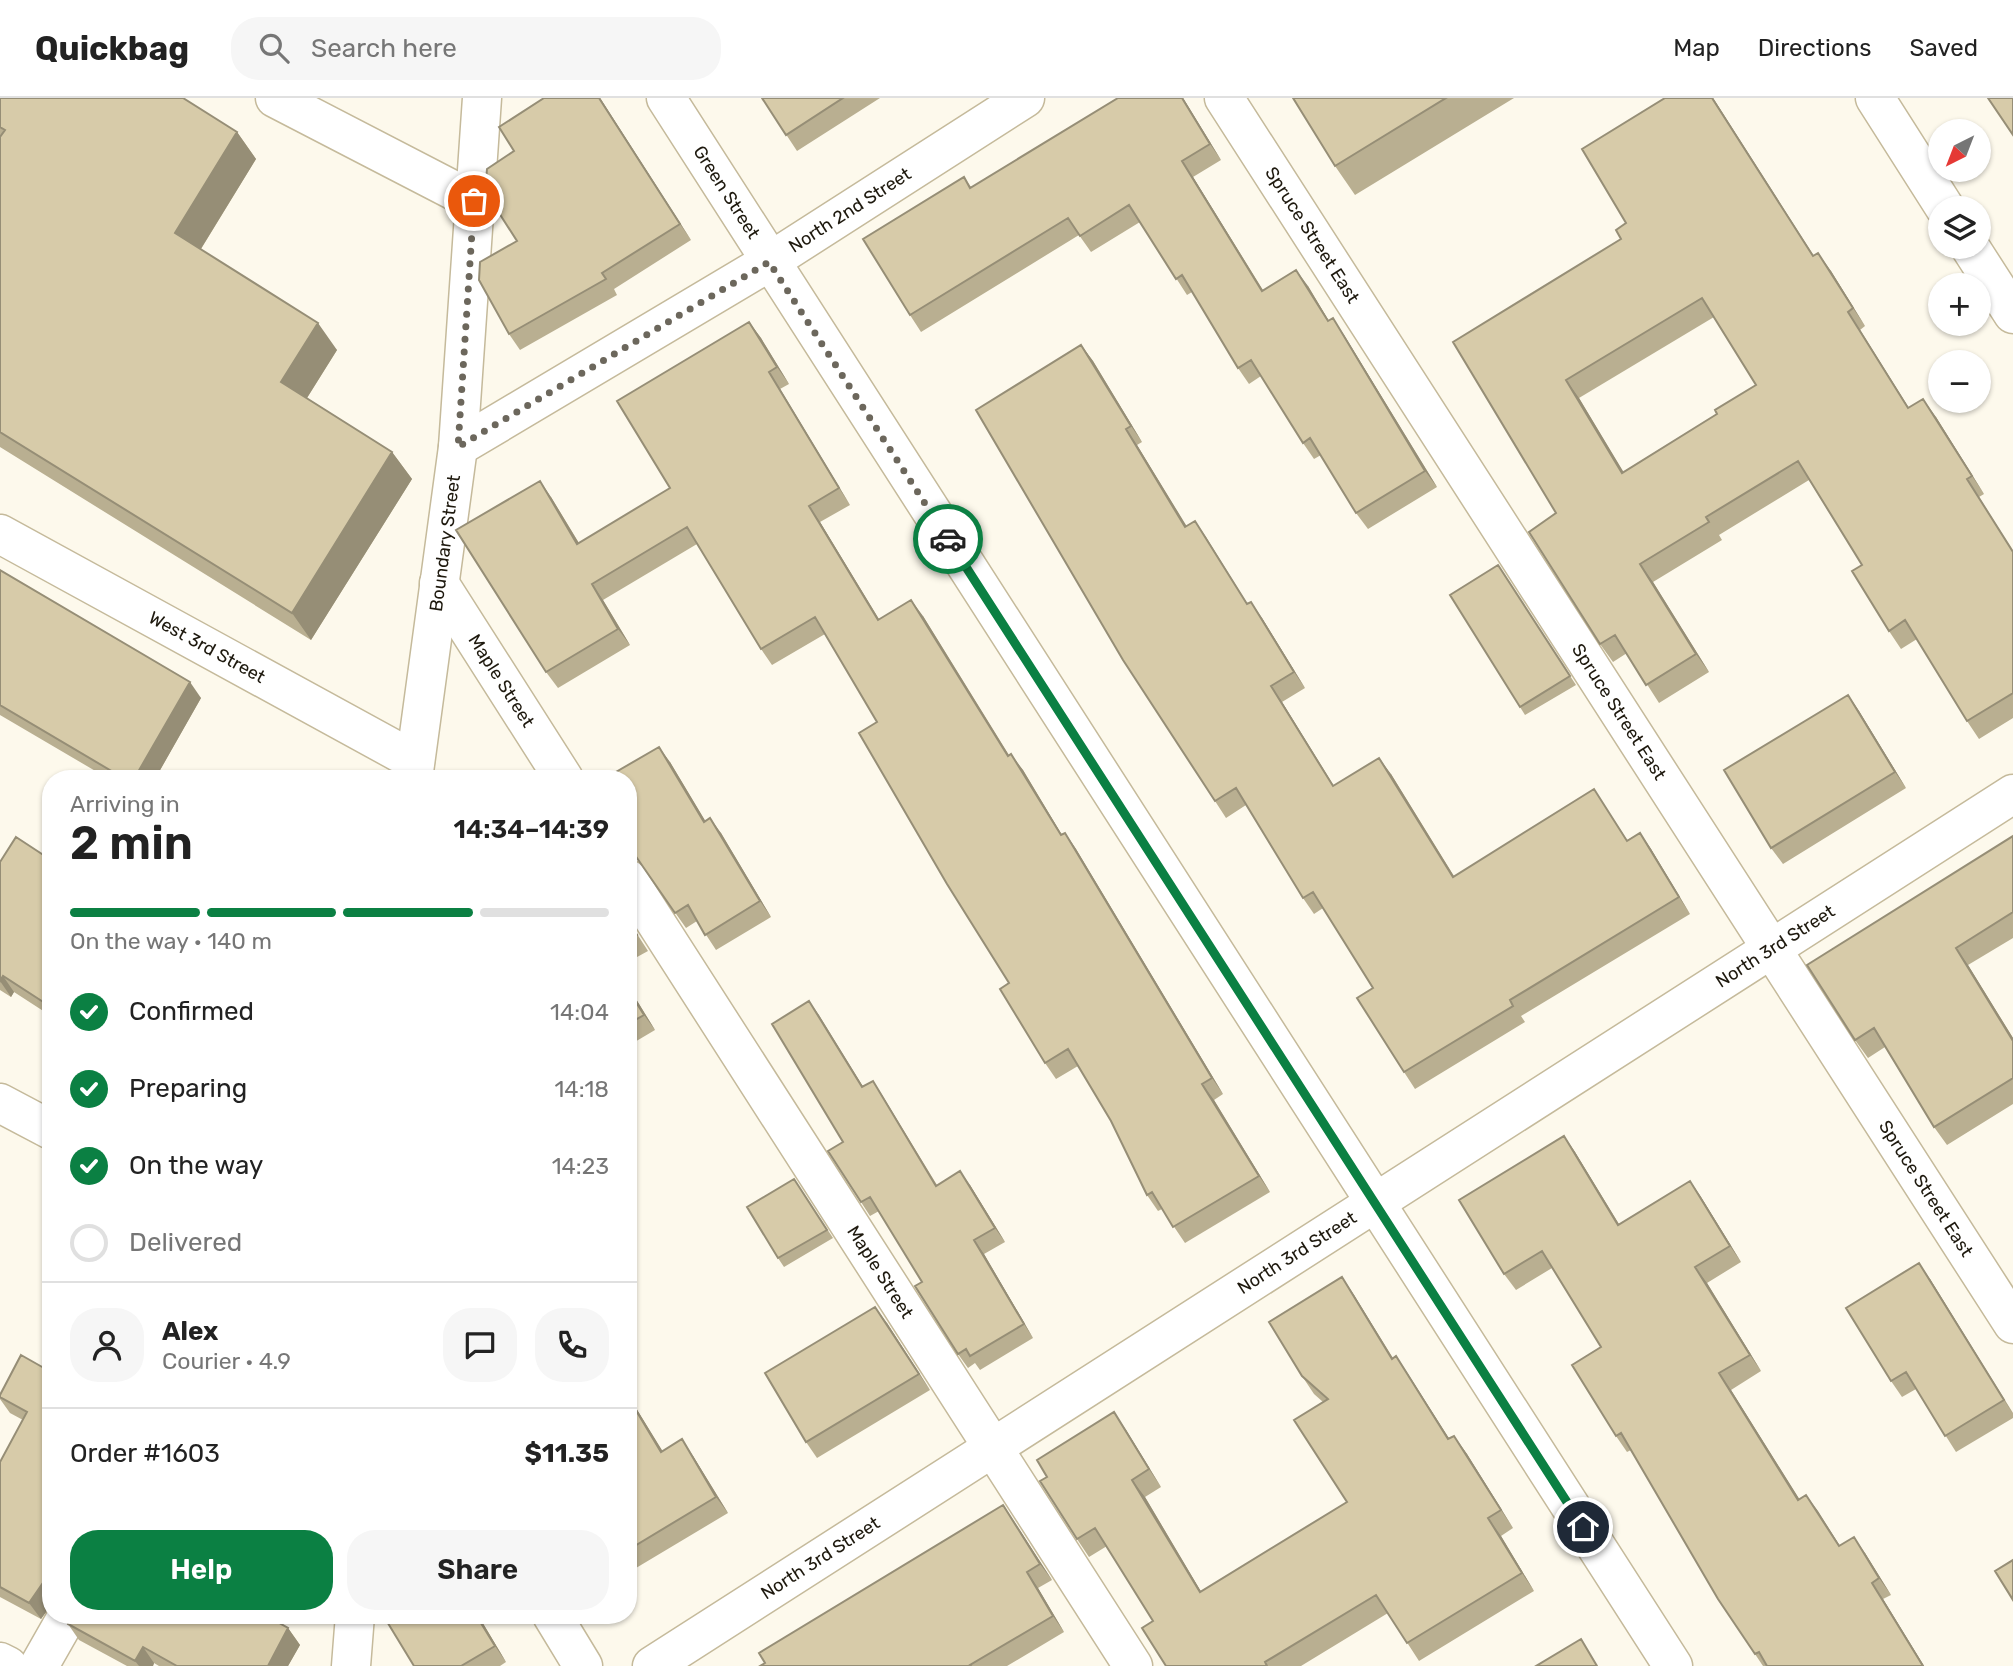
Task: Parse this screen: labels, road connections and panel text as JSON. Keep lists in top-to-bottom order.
{
  "streets": {
    "main road": [
      "Green Street",
      "North 2nd Street",
      "Spruce Street East",
      "Boundary Street",
      "West 3rd Street",
      "Maple Street",
      "North 3rd Street"
    ]
  },
  "crossings": [
    ["Green Street", "North 2nd Street"],
    ["Green Street", "North 3rd Street"],
    ["North 2nd Street", "Boundary Street"],
    ["Spruce Street East", "North 3rd Street"],
    ["Boundary Street", "West 3rd Street"],
    ["Boundary Street", "Maple Street"],
    ["Maple Street", "North 3rd Street"]
  ],
  "north": "bottom left",
  "page": {
    "header": "Quickbag",
    "search": "Search here",
    "nav": ["Map", "Directions", "Saved"],
    "map_buttons": ["+", "−"],
    "heading": ["2 min", "Arriving in", "14:34–14:39"],
    "panel": [
      "Alex",
      "Courier · 4.9",
      "Order #1603",
      "$11.35"
    ],
    "bar": "On the way · 140 m",
    "list": [
      ["Confirmed", "14:04"],
      ["Preparing", "14:18"],
      ["On the way", "14:23"],
      "Delivered"
    ],
    "buttons": ["Help", "Share"]
  }
}
